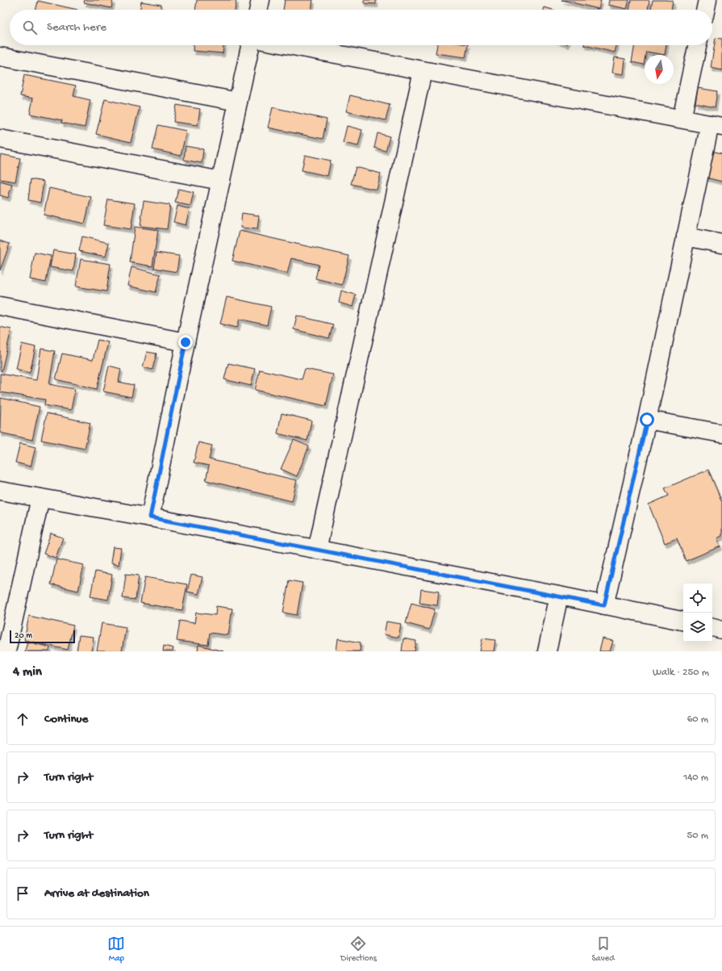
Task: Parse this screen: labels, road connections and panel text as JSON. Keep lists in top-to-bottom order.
{
  "scale_bar": "20 m",
  "north": "bottom",
  "page": {
    "search": "Search here",
    "scale": "20 m",
    "heading": ["4 min", "Walk · 250 m"],
    "list": [
      ["Continue", "60 m"],
      ["Turn right", "140 m"],
      ["Turn right", "50 m"],
      "Arrive at destination"
    ],
    "nav": ["Map", "Directions", "Saved"]
  }
}
